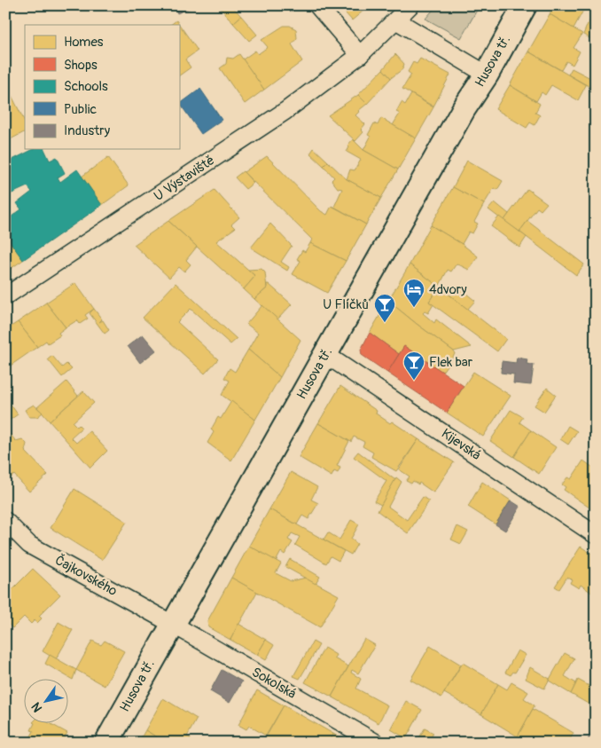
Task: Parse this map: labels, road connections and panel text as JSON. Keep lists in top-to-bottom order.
{
  "streets": {
    "street": [
      "Husova tř.",
      "U Výstaviště",
      "Kijevská",
      "Čajkovského",
      "Sokolská"
    ]
  },
  "crossings": [
    ["Husova tř.", "Kijevská"],
    ["Husova tř.", "Čajkovského"],
    ["Husova tř.", "Sokolská"],
    ["Čajkovského", "Sokolská"]
  ],
  "places": {
    "hotel": ["4dvory"],
    "bar": ["U Flíčků", "Flek bar"]
  },
  "legend": [
    "Homes",
    "Shops",
    "Schools",
    "Public",
    "Industry"
  ],
  "north": "bottom left"
}
